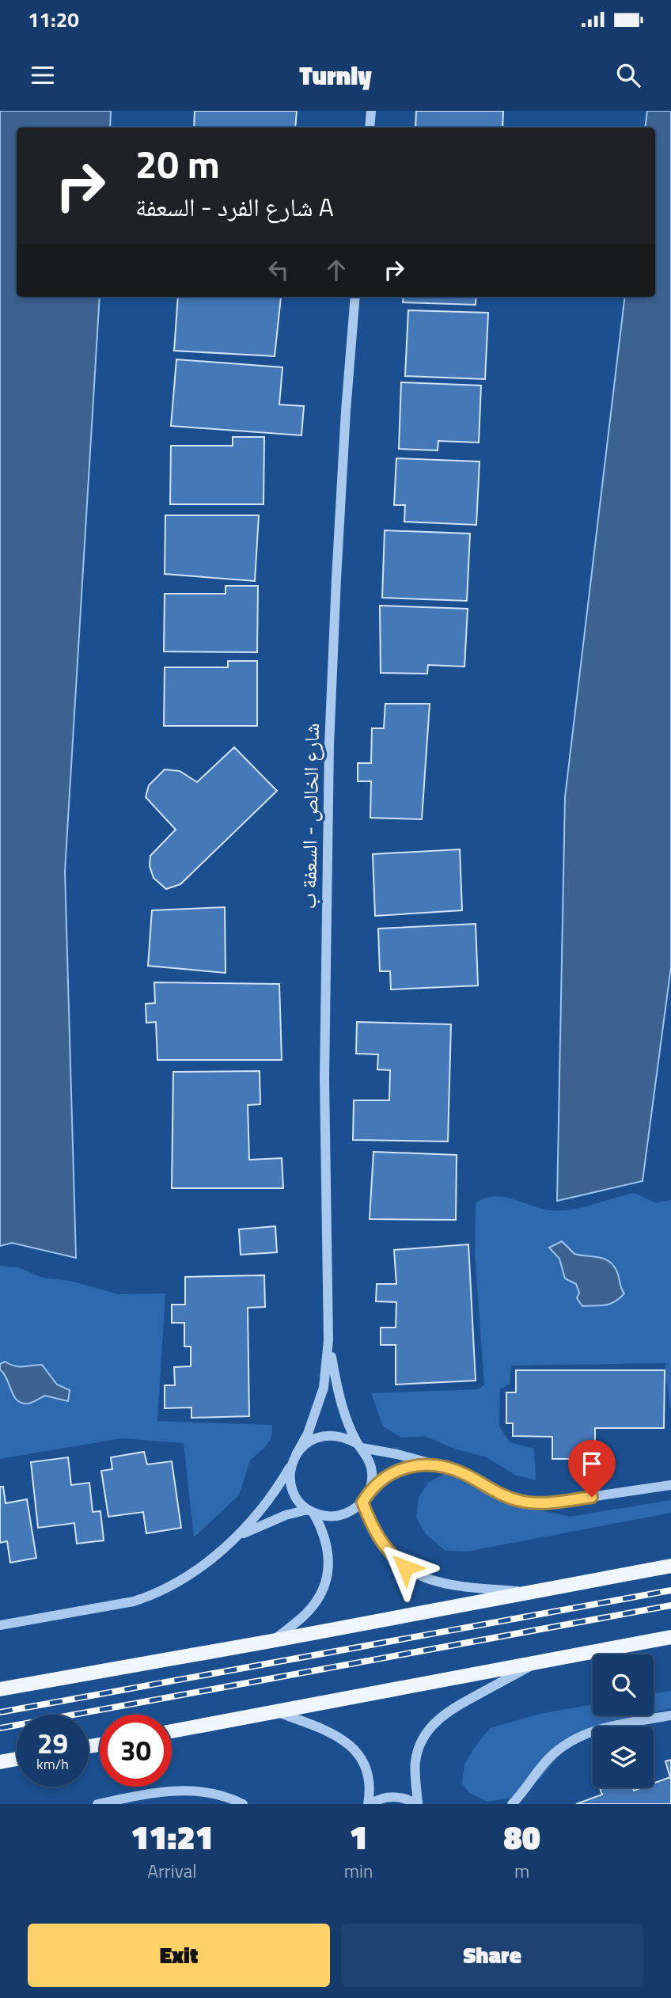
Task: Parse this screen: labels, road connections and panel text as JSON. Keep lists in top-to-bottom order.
{
  "streets": {
    "street": ["شارع الخالص - السعفة ب"]
  },
  "page": {
    "status": "11:20",
    "header": "Turnly",
    "turn": ["20 m", "شارع الفرد - السعفة A"],
    "speed": "29 km/h",
    "limit": "30",
    "eta": [
      "11:21",
      "Arrival",
      "1",
      "min",
      "80",
      "m"
    ],
    "buttons": ["Exit", "Share"]
  }
}
